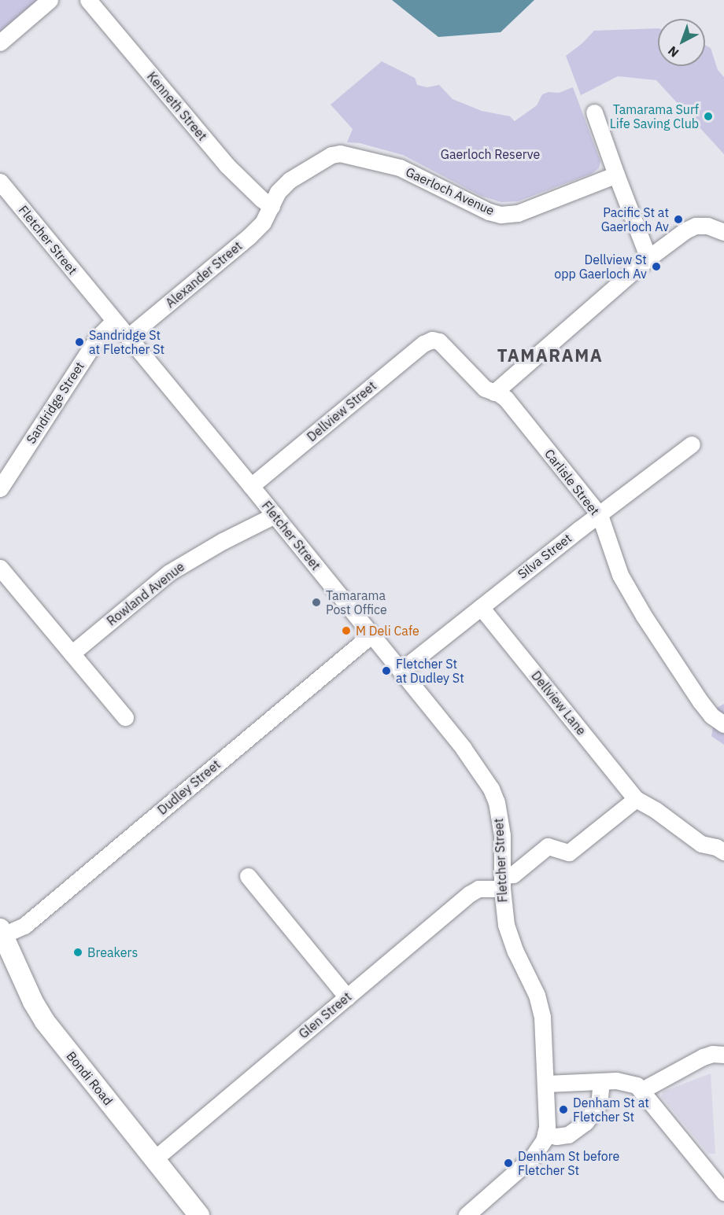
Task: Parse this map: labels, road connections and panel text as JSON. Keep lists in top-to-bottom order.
{
  "streets": {
    "main road": ["Bondi Road"],
    "street": [
      "Kenneth Street",
      "Gaerloch Avenue",
      "Fletcher Street",
      "Alexander Street",
      "Sandridge Street",
      "Dellview Street",
      "Carlisle Street",
      "Silva Street",
      "Rowland Avenue",
      "Dellview Lane",
      "Dudley Street",
      "Glen Street"
    ]
  },
  "crossings": [
    ["Kenneth Street", "Gaerloch Avenue"],
    ["Kenneth Street", "Alexander Street"],
    ["Gaerloch Avenue", "Alexander Street"],
    ["Fletcher Street", "Alexander Street"],
    ["Fletcher Street", "Sandridge Street"],
    ["Fletcher Street", "Dellview Street"],
    ["Fletcher Street", "Silva Street"],
    ["Fletcher Street", "Rowland Avenue"],
    ["Fletcher Street", "Dudley Street"],
    ["Fletcher Street", "Glen Street"],
    ["Dellview Street", "Carlisle Street"],
    ["Carlisle Street", "Silva Street"],
    ["Silva Street", "Dellview Lane"],
    ["Dudley Street", "Bondi Road"],
    ["Glen Street", "Bondi Road"]
  ],
  "districts": ["TAMARAMA"],
  "parks": ["Gaerloch Reserve"],
  "places": [
    "Tamarama Surf Life Saving Club",
    "Pacific St at Gaerloch Av",
    "Dellview St opp Gaerloch Av",
    "Sandridge St at Fletcher St",
    "Tamarama Post Office",
    "M Deli Cafe",
    "Fletcher St at Dudley St",
    "Breakers",
    "Denham St at Fletcher St",
    "Denham St before Fletcher St"
  ],
  "north": "bottom left"
}
